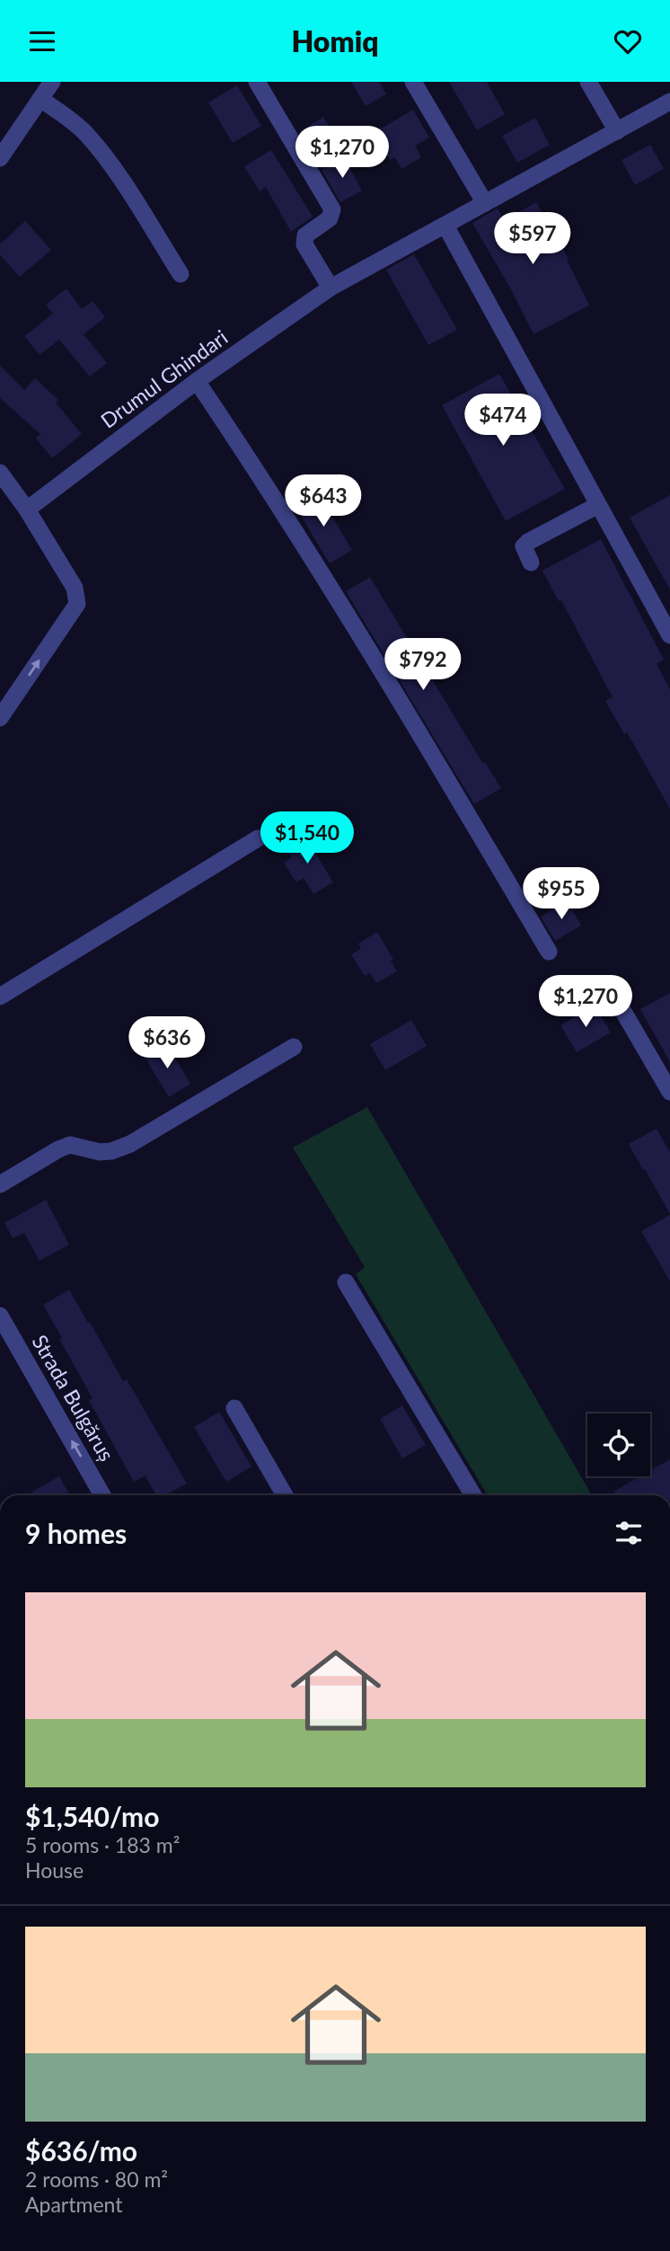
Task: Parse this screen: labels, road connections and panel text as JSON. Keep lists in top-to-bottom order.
{
  "streets": {
    "street": ["Drumul Ghindari", "Strada Bulgăruș"]
  },
  "one_way": ["Strada Bulgăruș"],
  "page": {
    "header": "Homiq",
    "price": [
      "$1,270",
      "$597",
      "$474",
      "$643",
      "$792",
      "$1,540",
      "$955",
      "$1,270",
      "$636"
    ],
    "heading": "9 homes",
    "list": [
      {
        "name": "$1,540/mo",
        "note": "5 rooms · 183 m² · House"
      },
      {
        "name": "$636/mo",
        "note": "2 rooms · 80 m² · Apartment"
      }
    ]
  }
}
